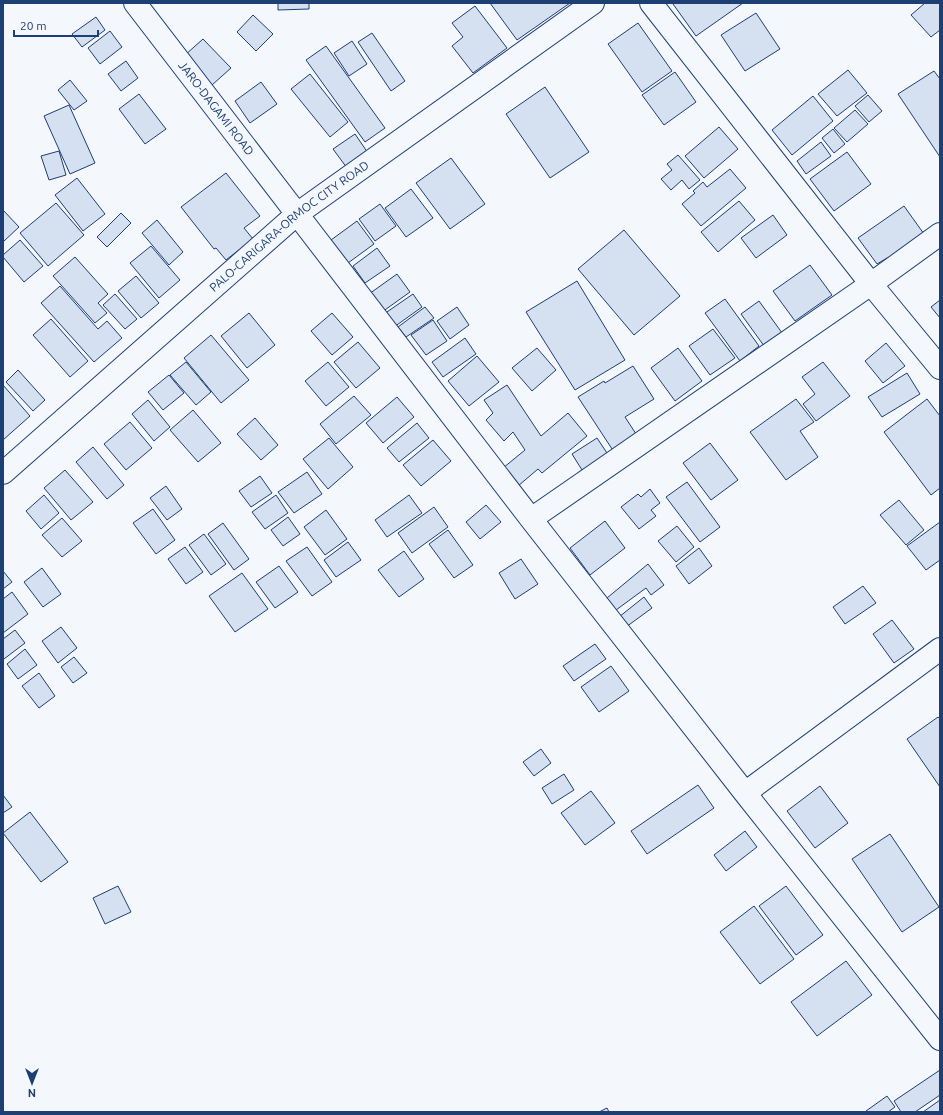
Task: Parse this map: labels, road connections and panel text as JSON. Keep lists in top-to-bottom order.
{
  "streets": {
    "street": ["JARO-DAGAMI ROAD", "PALO-CARIGARA-ORMOC CITY ROAD"]
  },
  "crossings": [
    ["JARO-DAGAMI ROAD", "PALO-CARIGARA-ORMOC CITY ROAD"]
  ],
  "scale_bar": "20 m",
  "north": "bottom"
}
